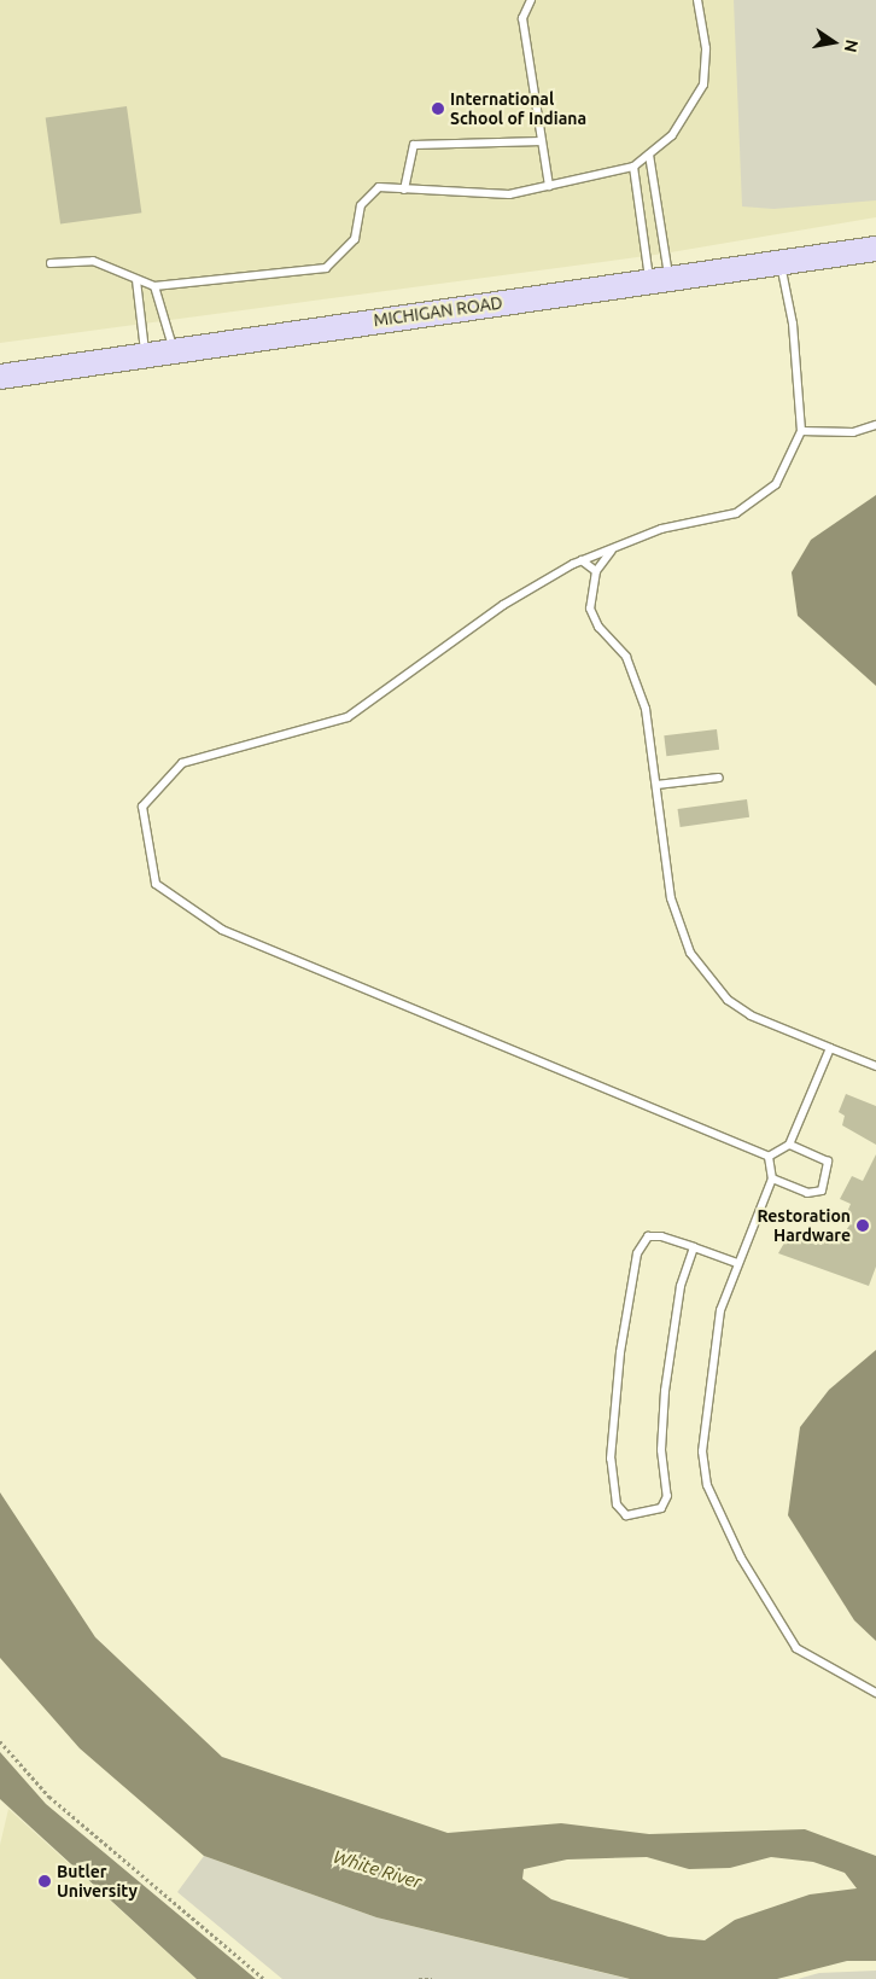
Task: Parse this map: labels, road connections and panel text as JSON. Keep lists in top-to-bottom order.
{
  "streets": {
    "main road": ["MICHIGAN ROAD"]
  },
  "water": ["White River"],
  "places": ["International School of Indiana", "Restoration Hardware", "Butler University"],
  "north": "right"
}
